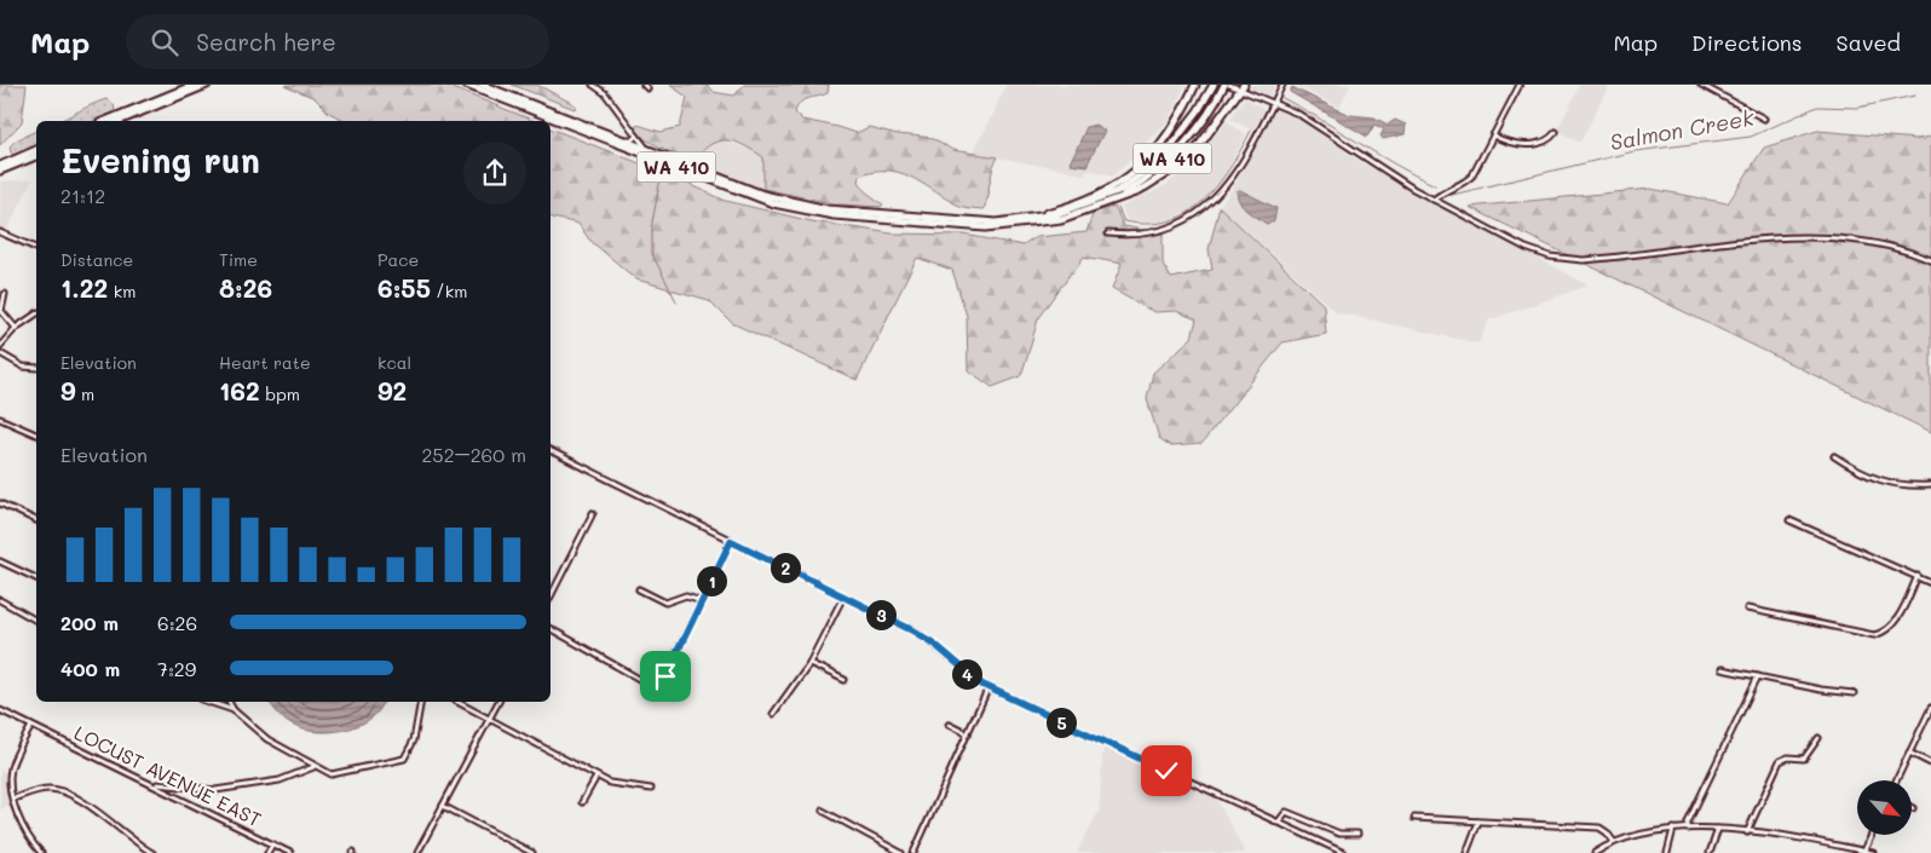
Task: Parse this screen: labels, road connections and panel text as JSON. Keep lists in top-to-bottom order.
{
  "streets": {
    "highway": ["WA 410"],
    "street": ["LOCUST AVENUE EAST"]
  },
  "water": ["Salmon Creek"],
  "north": "bottom right",
  "page": {
    "header": "Map",
    "search": "Search here",
    "nav": ["Map", "Directions", "Saved"],
    "heading": ["Evening run", "21:12"],
    "stats": [
      ["Distance", "1.22 km"],
      ["Time", "8:26"],
      ["Pace", "6:55 /km"],
      ["Elevation", "9 m"],
      ["Heart rate", "162 bpm"],
      ["kcal", "92"]
    ],
    "chart": ["Elevation", "252–260 m"],
    "pins": [
      "2",
      "1",
      "3",
      "4",
      "5"
    ],
    "list": [
      {
        "name": "200 m",
        "note": "6:26"
      },
      {
        "name": "400 m",
        "note": "7:29"
      }
    ]
  }
}
